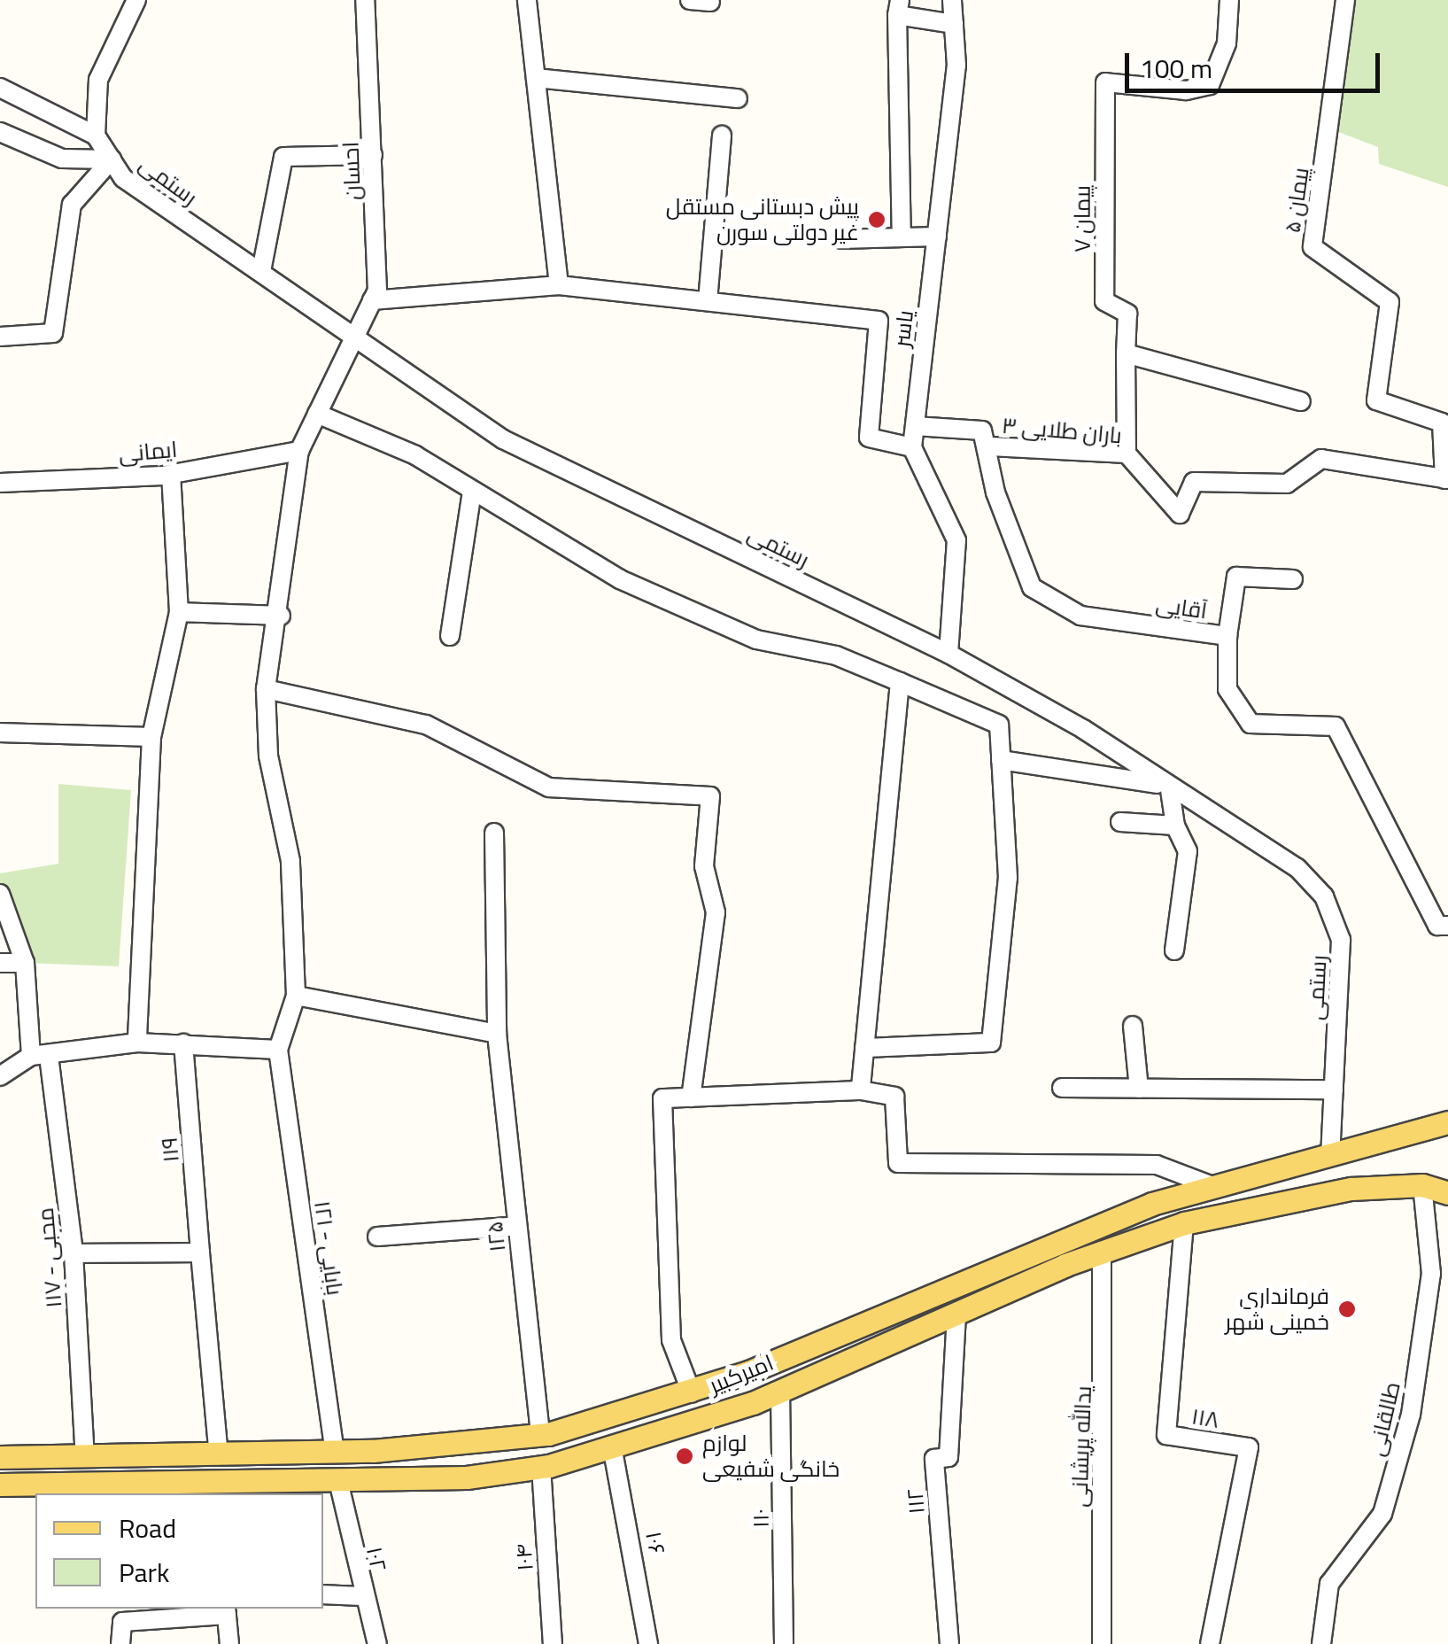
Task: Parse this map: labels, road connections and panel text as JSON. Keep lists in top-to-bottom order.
{
  "streets": {
    "main road": ["امیرکبیر"],
    "street": [
      "احسان",
      "رستمی",
      "پیمان ۵",
      "پیمان ۷",
      "یاسر",
      "باران طلایی ۳",
      "ایمانی",
      "آقایی",
      "۱۱۹",
      "۱۲۵",
      "بابایی - ۱۲۱",
      "محبی - ۱۱۷",
      "۱۱۸",
      "طالقانی",
      "یدالله پریشانی",
      "۱۱۲",
      "۱۱۰",
      "۱۰۶",
      "۱۰۴",
      "۱۰۲"
    ]
  },
  "crossings": [
    ["احسان", "رستمی"],
    ["احسان", "ایمانی"],
    ["رستمی", "امیرکبیر"],
    ["پیمان ۵", "باران طلایی ۳"],
    ["باران طلایی ۳", "آقایی"],
    ["۱۱۹", "امیرکبیر"],
    ["۱۲۵", "امیرکبیر"],
    ["بابایی - ۱۲۱", "امیرکبیر"],
    ["محبی - ۱۱۷", "امیرکبیر"],
    ["امیرکبیر", "۱۱۸"],
    ["امیرکبیر", "طالقانی"],
    ["امیرکبیر", "یدالله پریشانی"],
    ["امیرکبیر", "۱۱۲"],
    ["امیرکبیر", "۱۱۰"],
    ["امیرکبیر", "۱۰۶"],
    ["امیرکبیر", "۱۰۴"],
    ["امیرکبیر", "۱۰۲"]
  ],
  "places": ["پیش دبستانی مستقل غیر دولتی سورن", "فرمانداری خمینی شهر", "لوازم خانگی شفیعی"],
  "legend": ["Road", "Park"],
  "scale_bar": "100 m"
}
